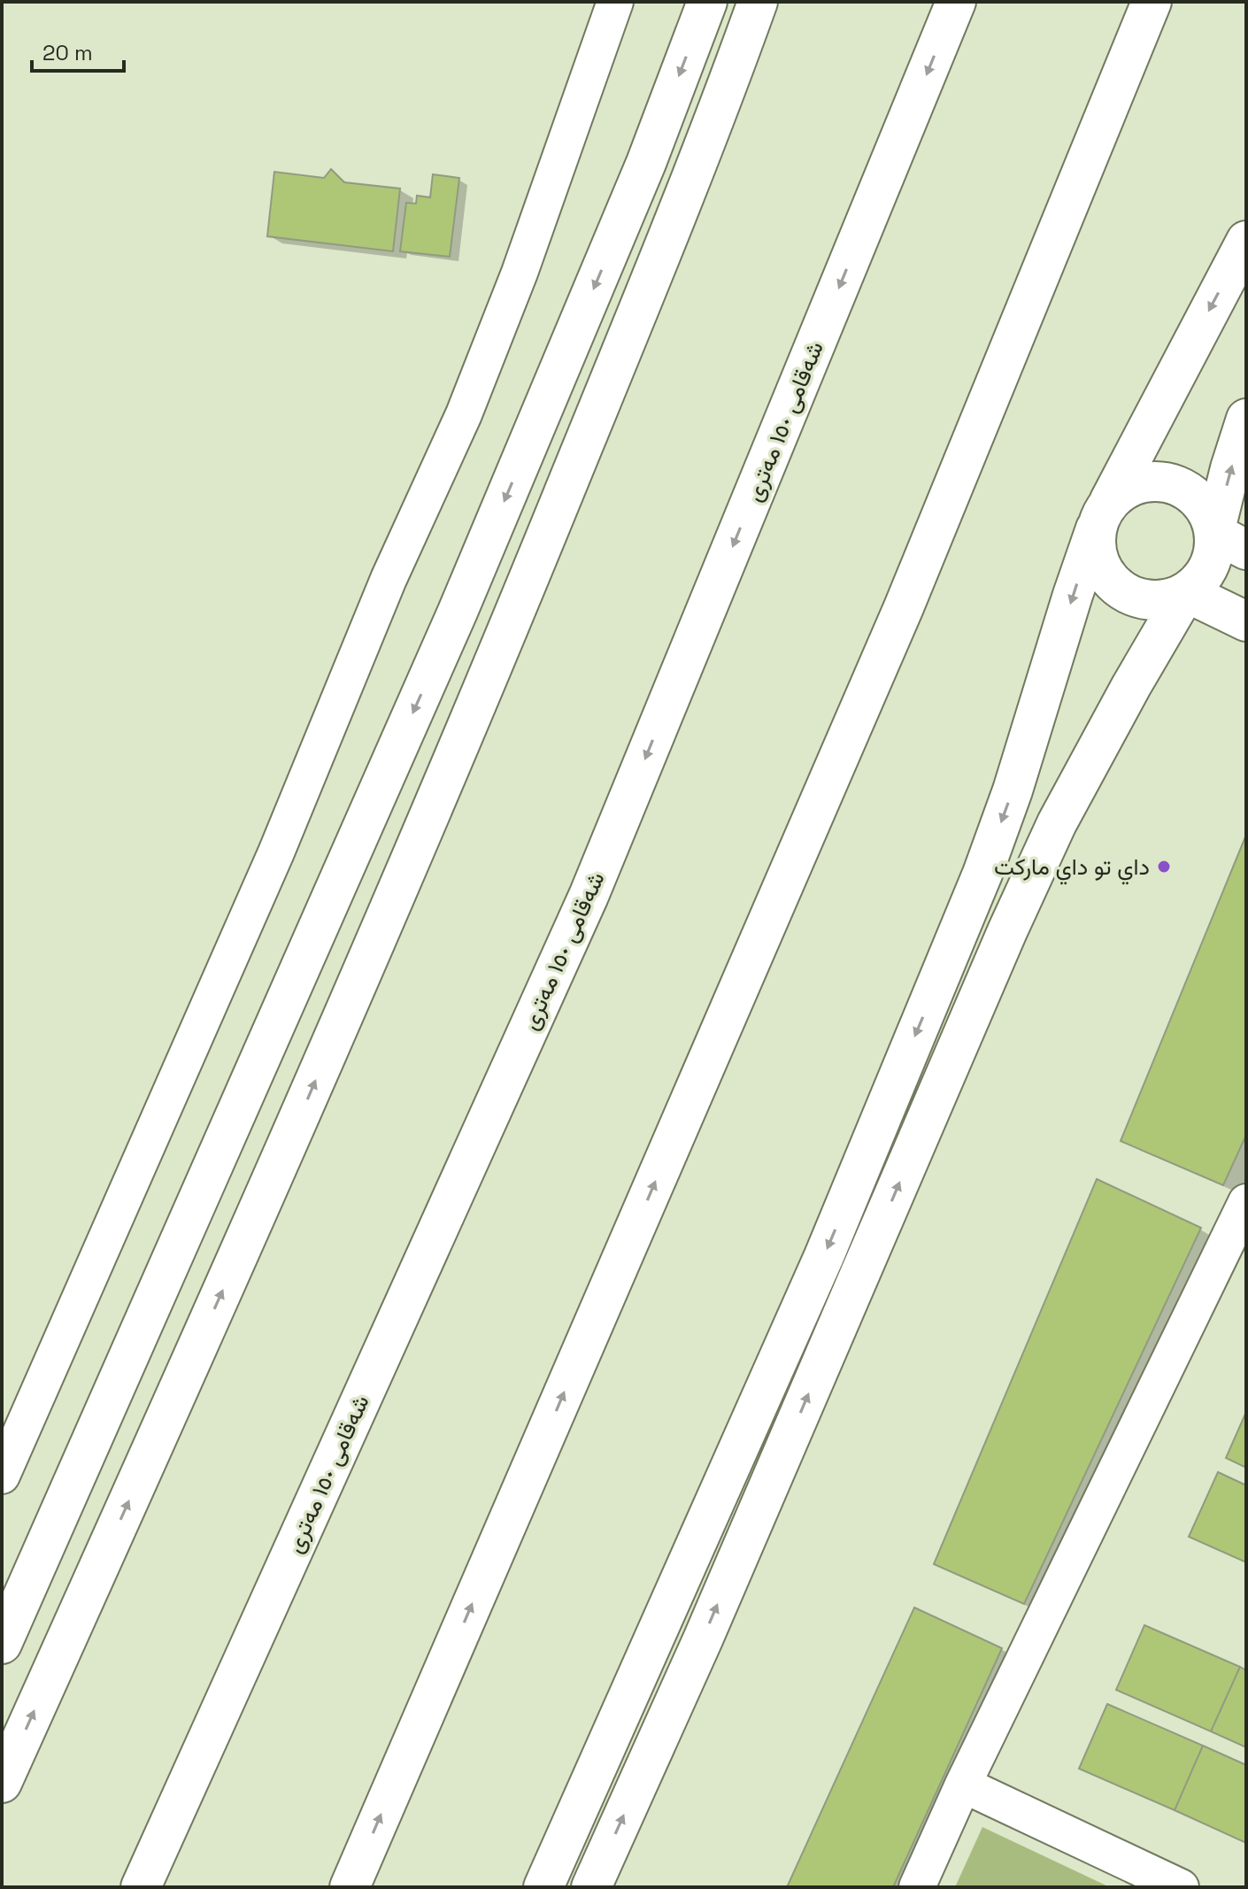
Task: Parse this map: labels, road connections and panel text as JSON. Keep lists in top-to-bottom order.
{
  "streets": {
    "main road": ["شەقامی ١٥٠ مەتری"]
  },
  "places": ["داي تو داي ماركت"],
  "scale_bar": "20 m"
}
